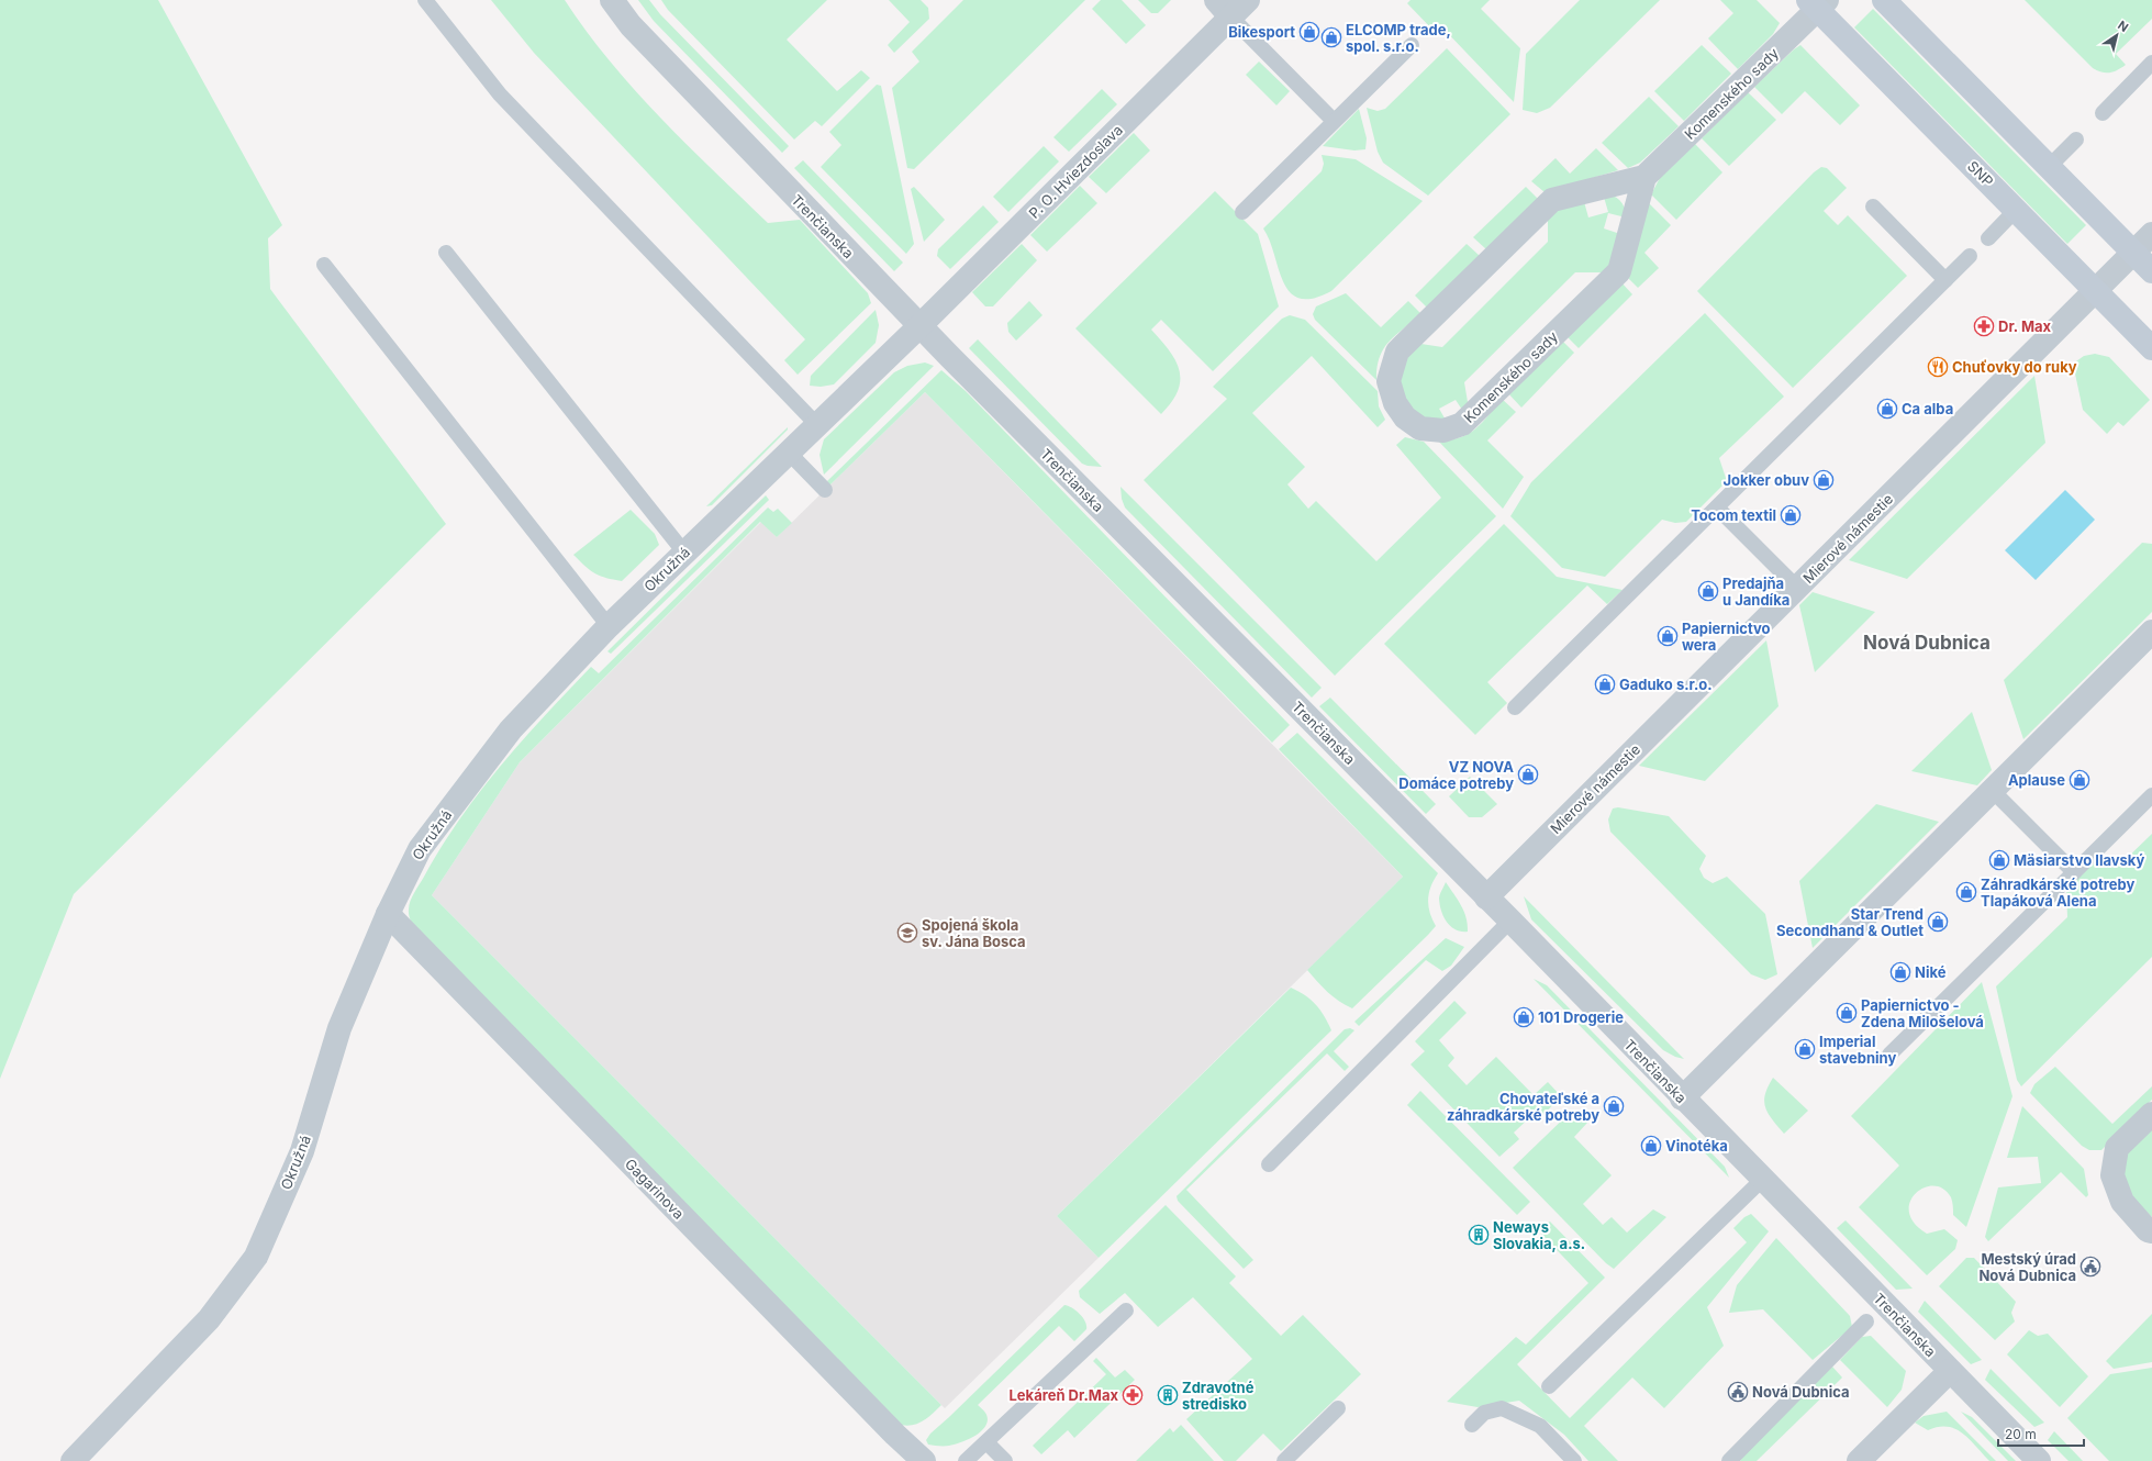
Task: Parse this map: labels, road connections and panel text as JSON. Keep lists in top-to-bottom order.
{
  "streets": {
    "street": [
      "Komenského sady",
      "P. O. Hviezdoslava",
      "SNP",
      "Trenčianska",
      "Mierové námestie",
      "Okružná",
      "Gagarinova"
    ]
  },
  "crossings": [
    ["Komenského sady", "SNP"],
    ["P. O. Hviezdoslava", "Trenčianska"],
    ["P. O. Hviezdoslava", "Okružná"],
    ["SNP", "Mierové námestie"],
    ["Trenčianska", "Mierové námestie"],
    ["Trenčianska", "Okružná"],
    ["Okružná", "Gagarinova"]
  ],
  "districts": ["Nová Dubnica"],
  "places": {
    "shop": [
      "Bikesport",
      "ELCOMP trade, spol. s.r.o.",
      "Ca alba",
      "Jokker obuv",
      "Tocom textil",
      "Predajňa u Jandíka",
      "Papiernictvo wera",
      "Gaduko s.r.o.",
      "VZ NOVA Domáce potreby",
      "Aplause",
      "Mäsiarstvo Ilavský",
      "Záhradkárské potreby Tlapáková Alena",
      "Star Trend Secondhand & Outlet",
      "Niké",
      "Papiernictvo - Zdena Milošelová",
      "101 Drogerie",
      "Imperial stavebniny",
      "Chovateľské a záhradkárské potreby",
      "Vinotéka"
    ],
    "pharmacy": ["Dr. Max", "Lekáreň Dr.Max"],
    "restaurant": ["Chuťovky do ruky"],
    "school or university": ["Spojená škola sv. Jána Bosca"],
    "building": ["Neways Slovakia, a.s.", "Zdravotné stredisko"],
    "public building": ["Mestský úrad Nová Dubnica", "Nová Dubnica"]
  },
  "scale_bar": "20 m",
  "north": "top right"
}
